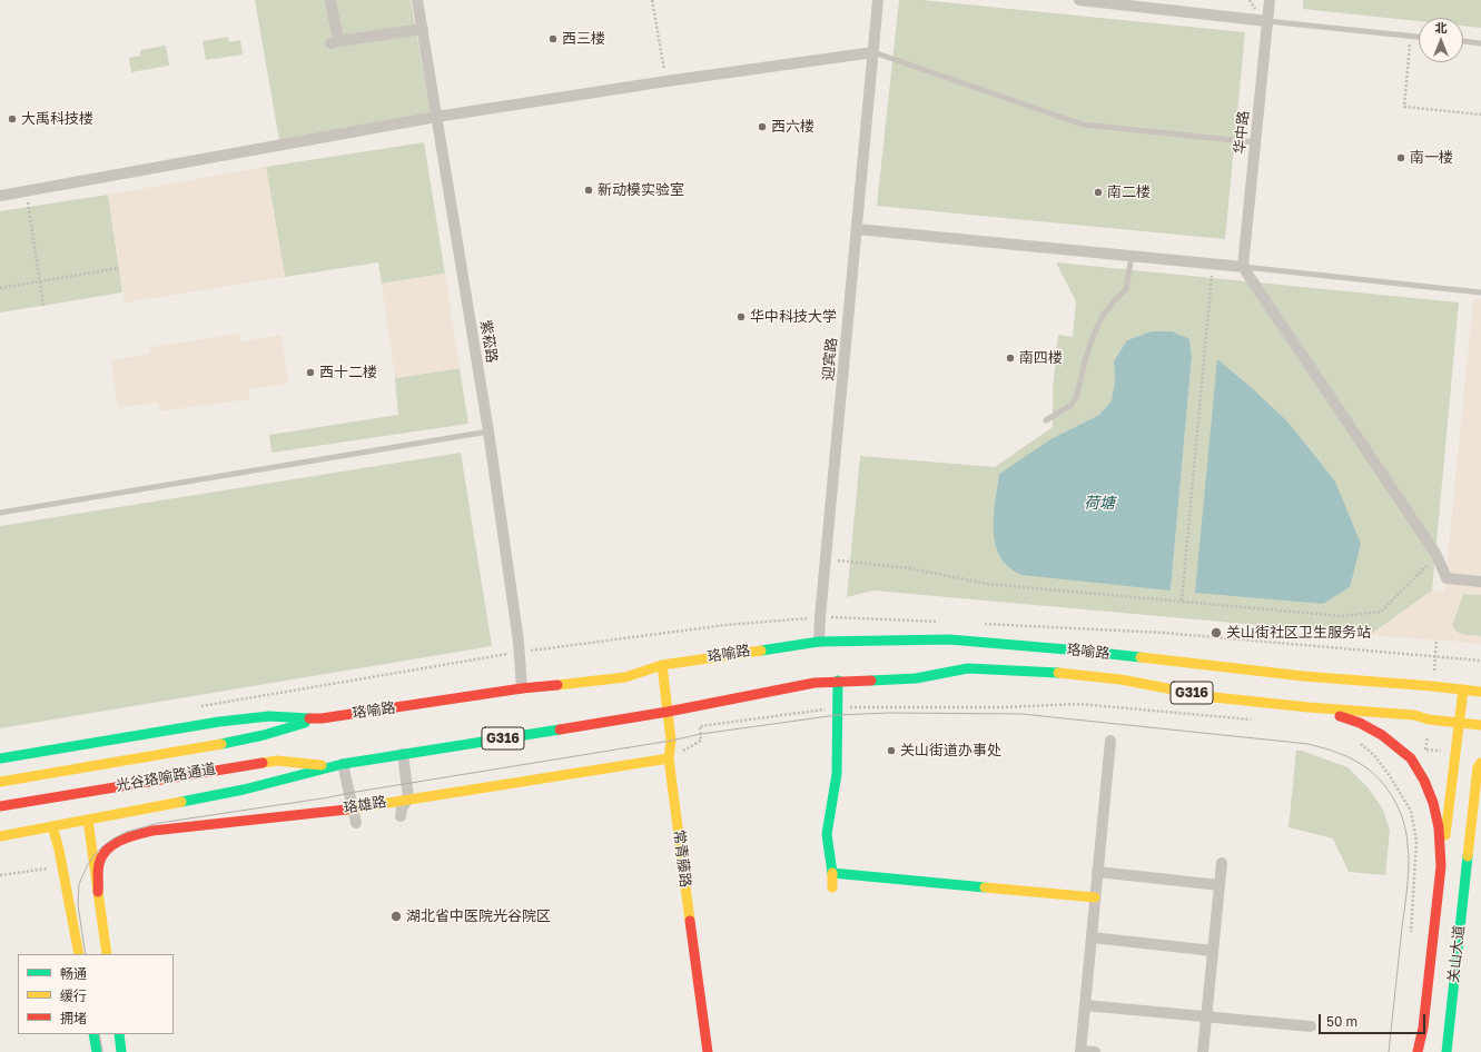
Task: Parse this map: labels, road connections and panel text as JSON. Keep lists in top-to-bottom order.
{
  "streets": {
    "main road": [
      "珞喻路",
      "G316",
      "光谷珞喻路通道",
      "珞雄路",
      "常青藤路",
      "关山大道"
    ],
    "street": ["华中路", "紫菘路", "迎宾路"]
  },
  "crossings": [
    ["紫菘路", "珞喻路"],
    ["迎宾路", "珞喻路"],
    ["珞喻路", "G316"],
    ["珞喻路", "光谷珞喻路通道"],
    ["珞喻路", "珞雄路"],
    ["珞喻路", "常青藤路"],
    ["珞雄路", "常青藤路"]
  ],
  "water": ["荷塘"],
  "places": [
    "西三楼",
    "大禹科技楼",
    "西六楼",
    "南一楼",
    "新动模实验室",
    "南二楼",
    "华中科技大学",
    "南四楼",
    "西十二楼",
    "关山街社区卫生服务站",
    "关山街道办事处",
    "湖北省中医院光谷院区"
  ],
  "legend": ["畅通", "缓行", "拥堵"],
  "scale_bar": "50 m",
  "north": "top"
}
